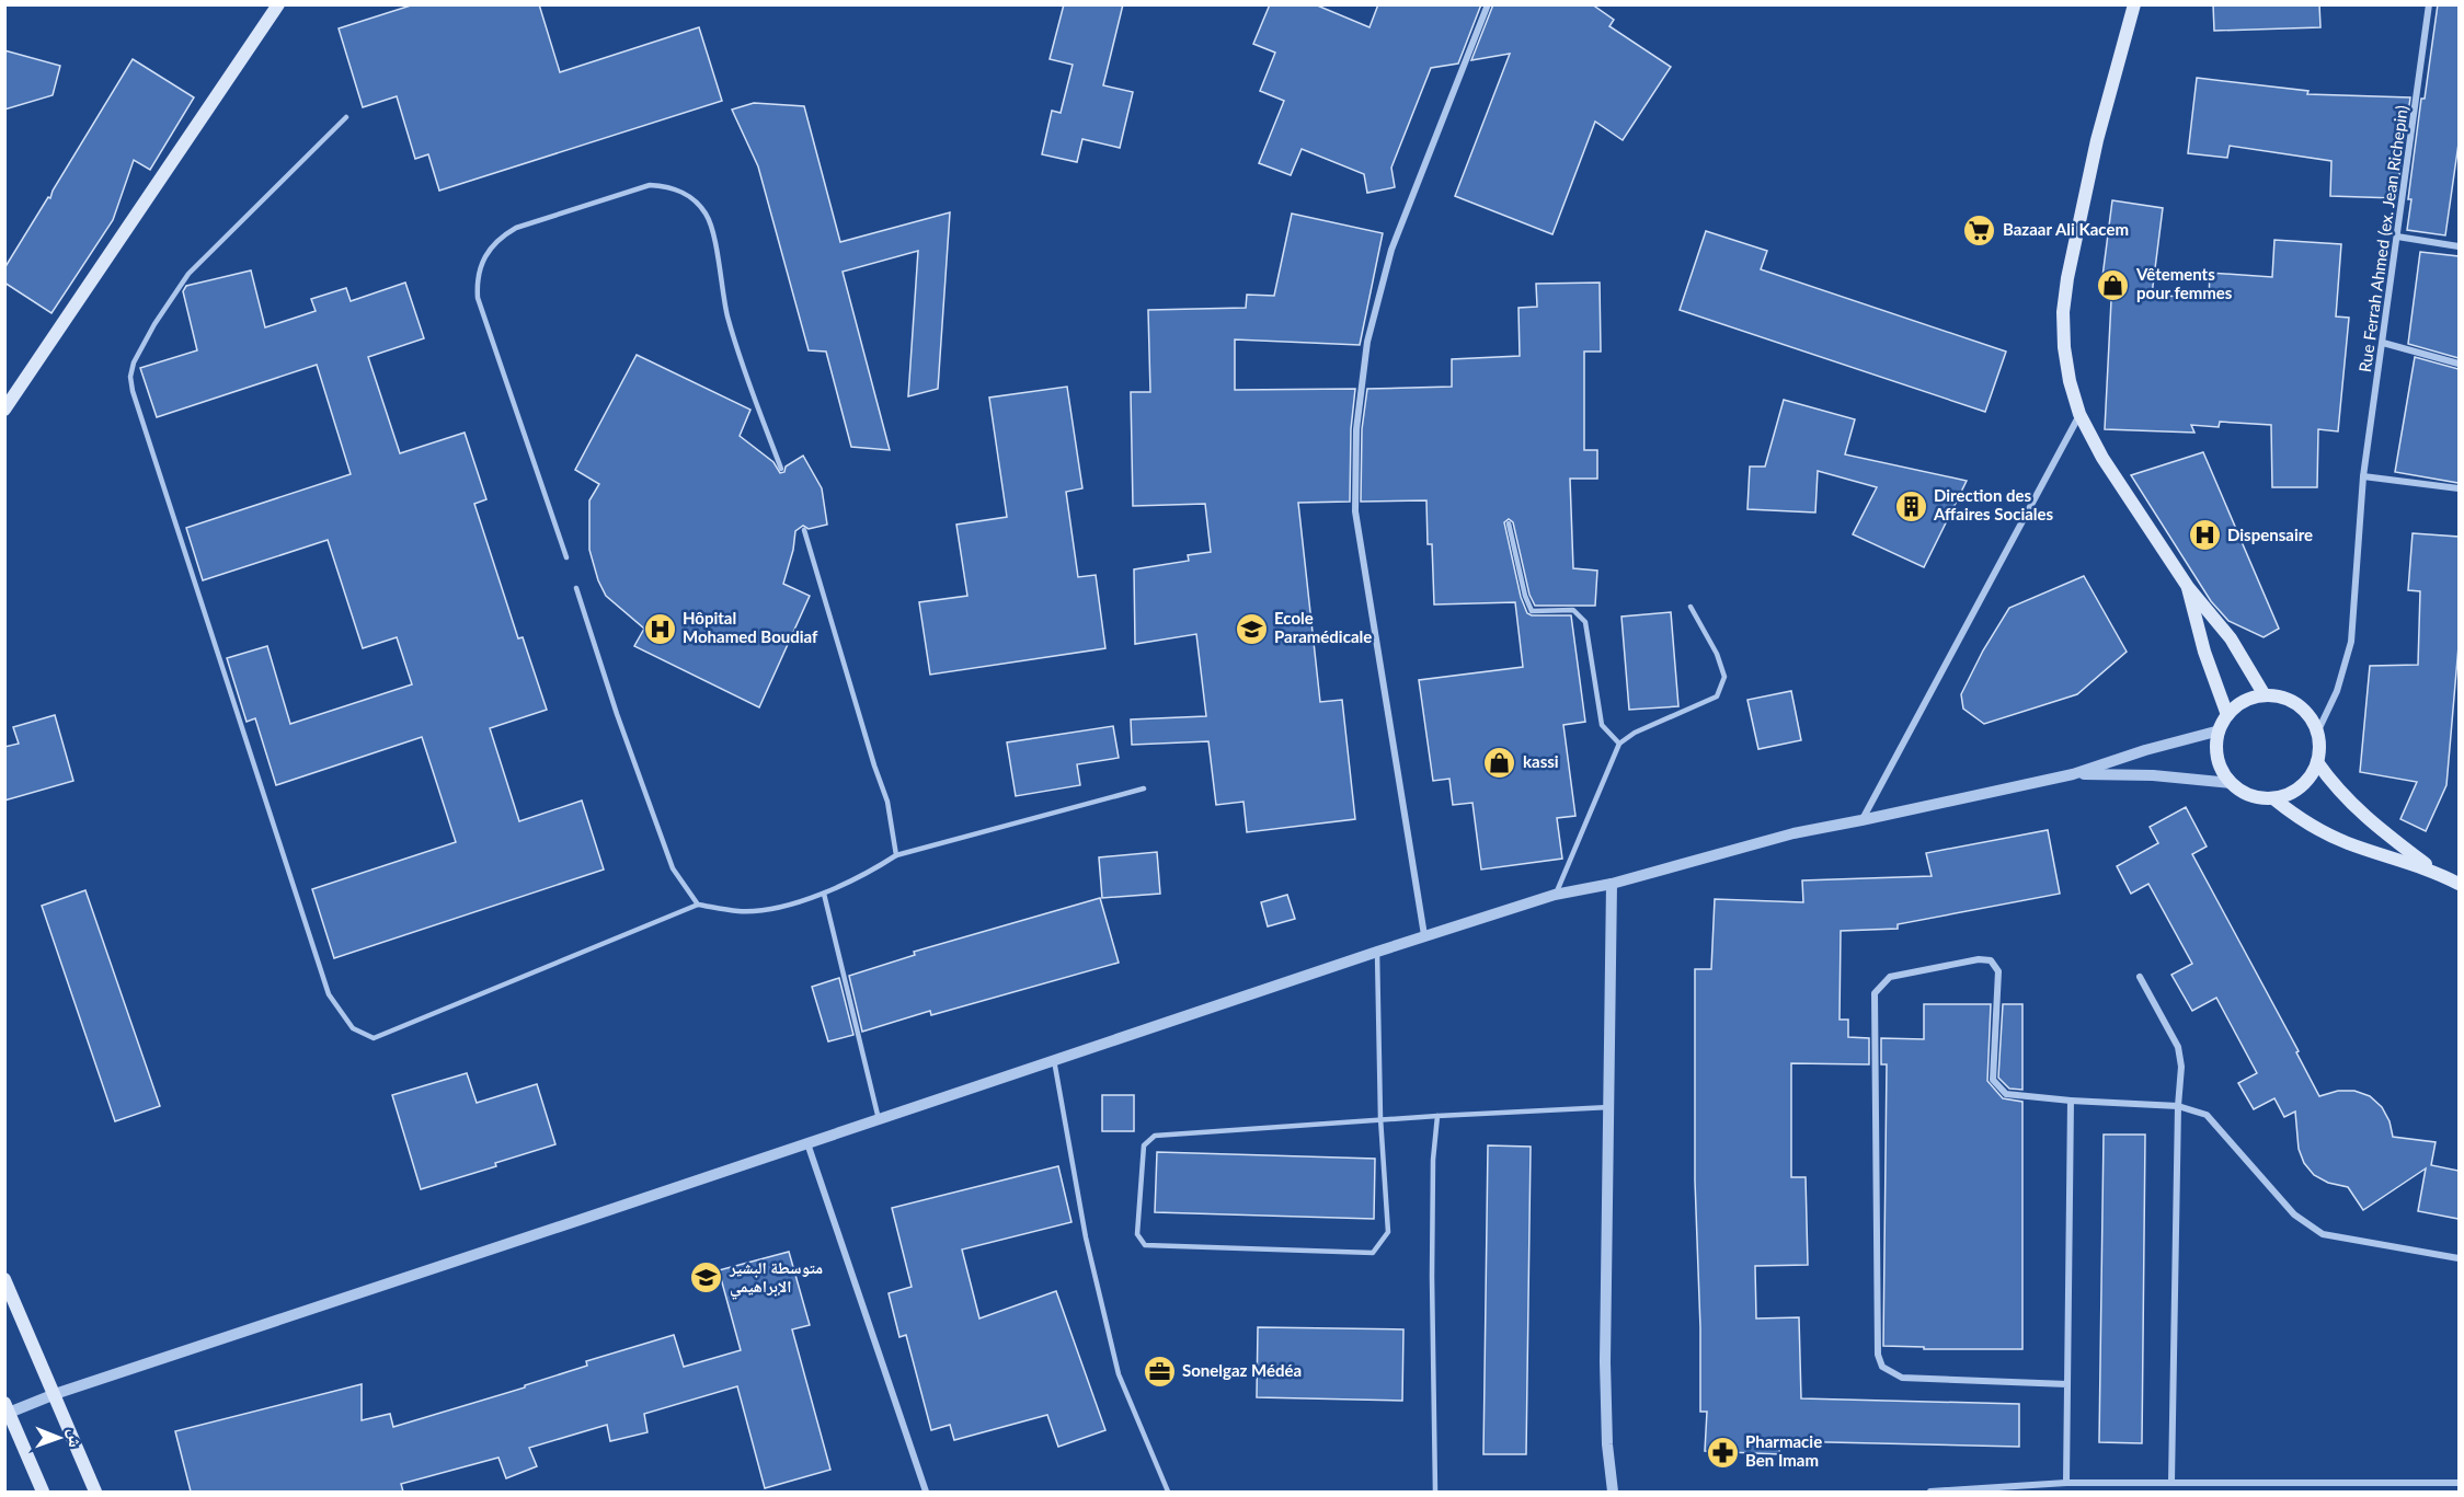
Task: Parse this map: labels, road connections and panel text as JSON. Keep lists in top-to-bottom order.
{
  "streets": {
    "street": ["Rue Ferrah Ahmed (ex. Jean Richepin)"]
  },
  "places": {
    "supermarket": ["Bazaar Ali Kacem"],
    "shop": ["Vêtements pour femmes", "kassi"],
    "building": ["Direction des Affaires Sociales"],
    "hospital": ["Dispensaire", "Hôpital Mohamed Boudiaf"],
    "school or university": ["Ecole Paramédicale", "متوسطة البشير الإبراهيمي"],
    "office": ["Sonelgaz Médéa"],
    "pharmacy": ["Pharmacie Ben Imam"]
  },
  "north": "right"
}
